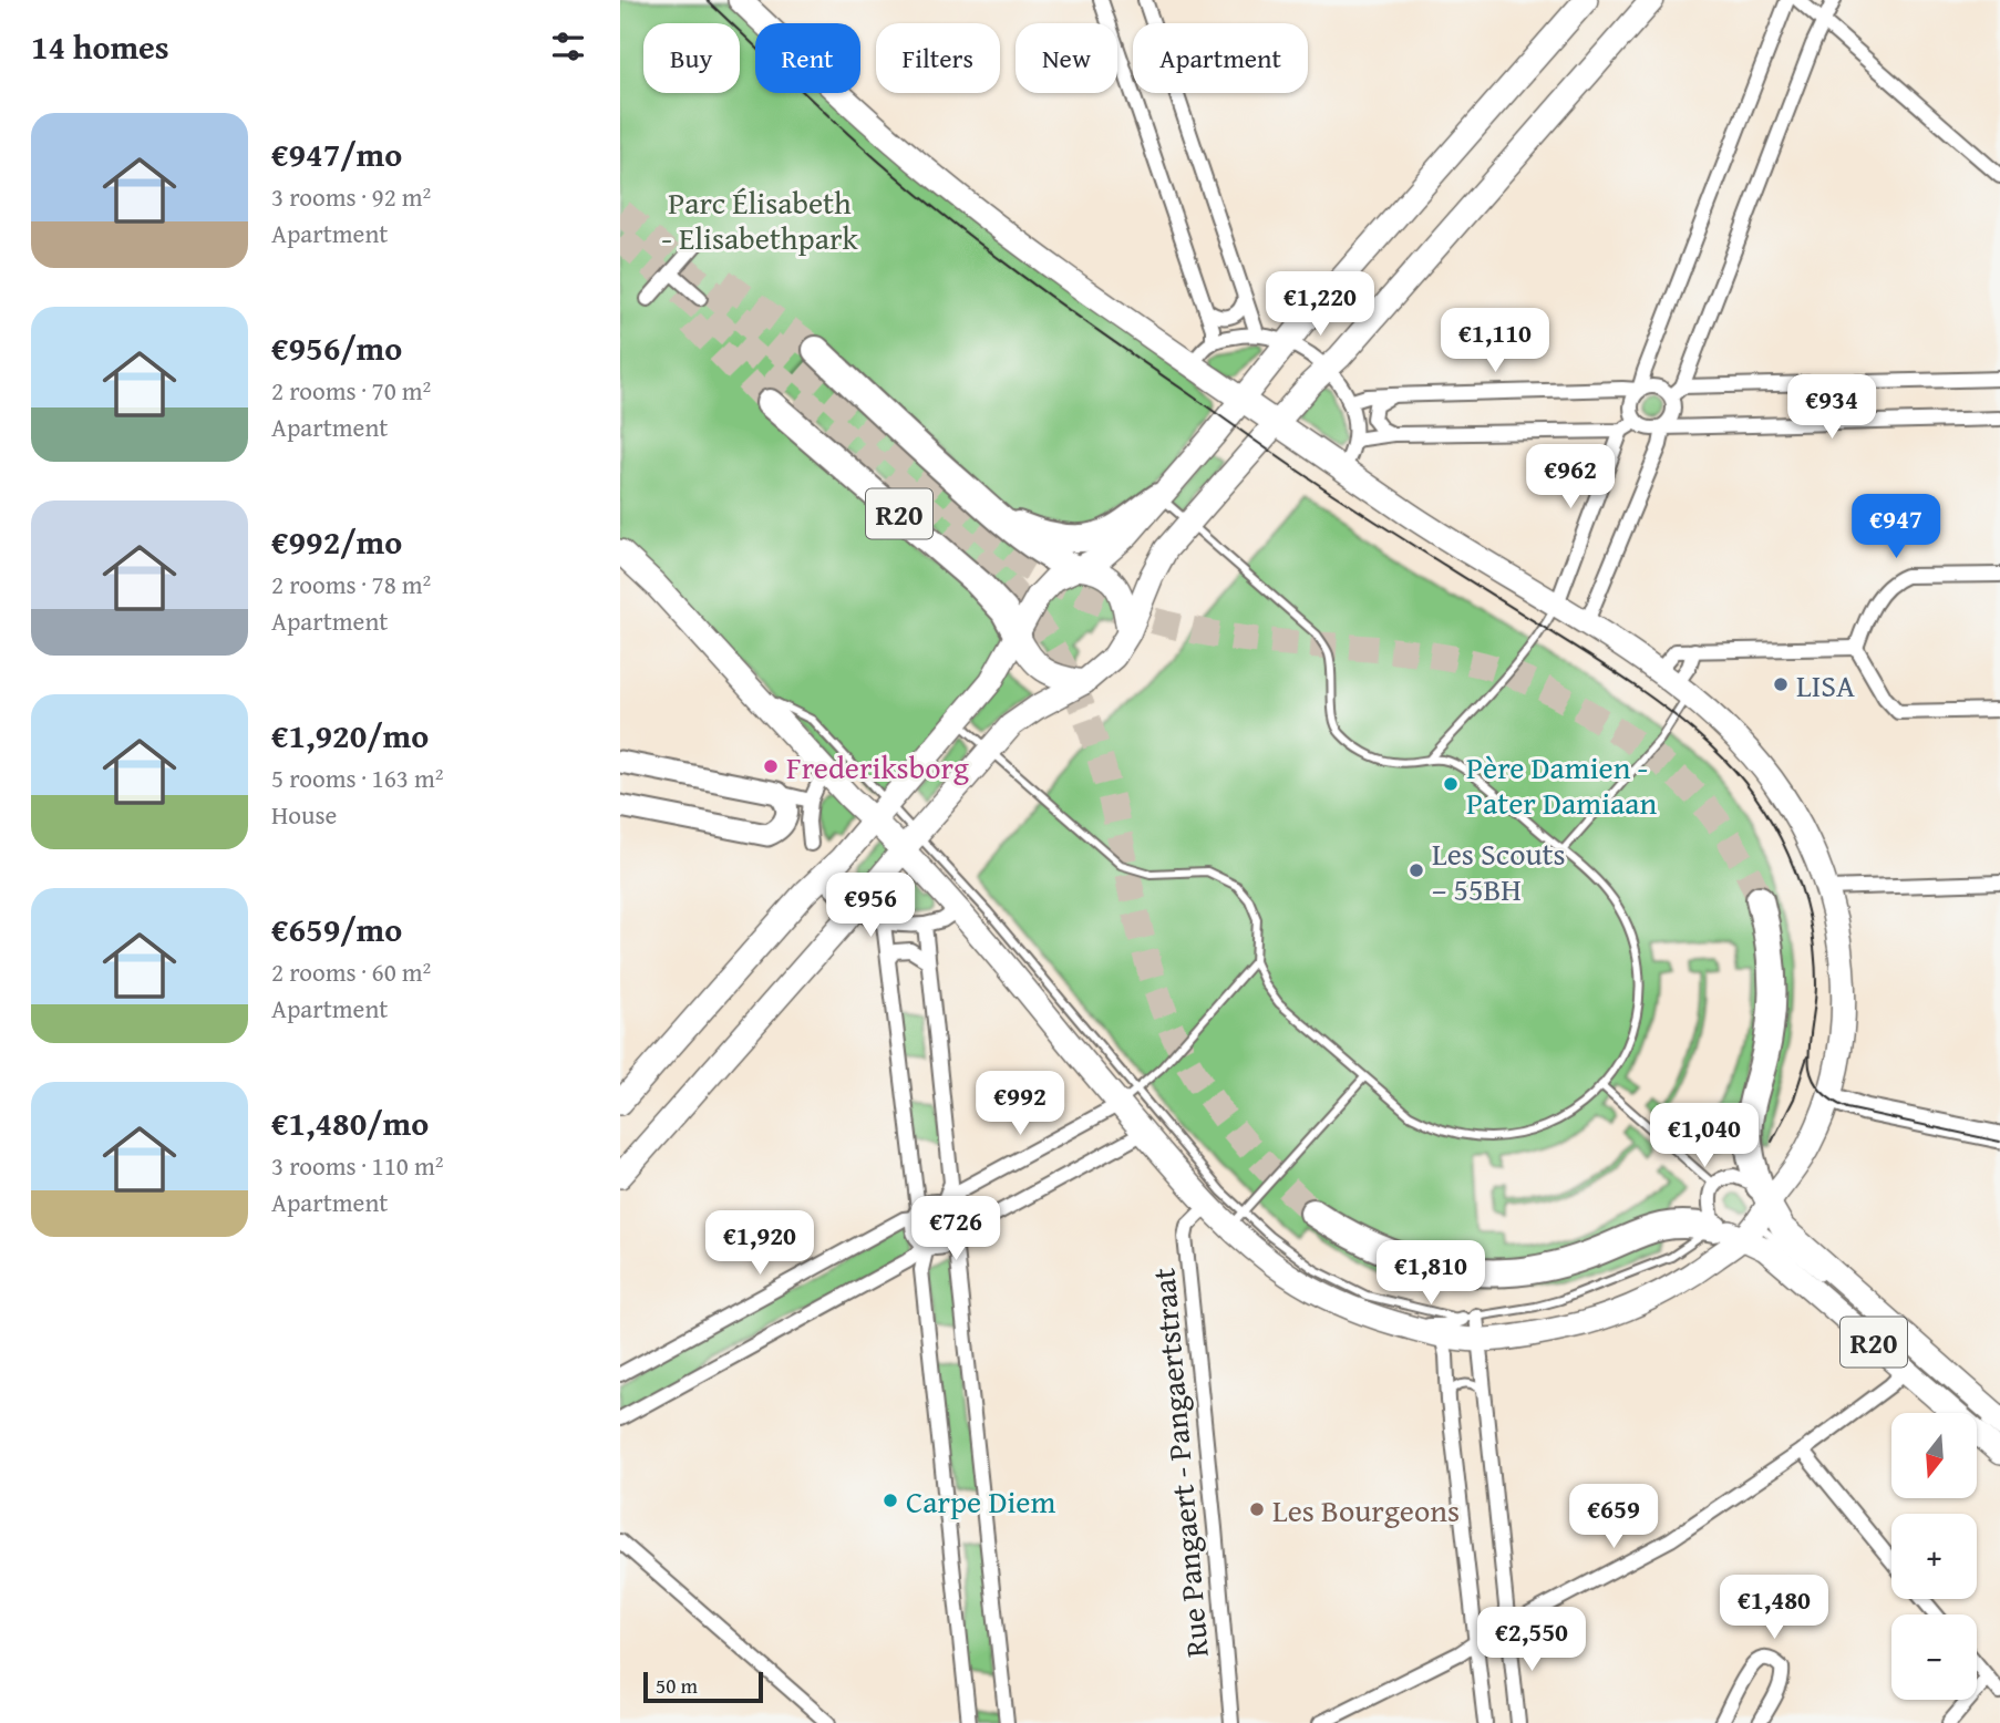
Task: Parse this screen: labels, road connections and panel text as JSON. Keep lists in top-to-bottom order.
{
  "streets": {
    "highway": ["R20"],
    "street": ["Rue Pangaert - Pangaertstraat"]
  },
  "parks": ["Parc Élisabeth - Elisabethpark"],
  "places": [
    "LISA",
    "Frederiksborg",
    "Père Damien - Pater Damiaan",
    "Les Scouts – 55BH",
    "Carpe Diem",
    "Les Bourgeons"
  ],
  "scale_bar": "50 m",
  "north": "bottom",
  "page": {
    "heading": "14 homes",
    "chip": [
      "Buy",
      "Rent",
      "Filters",
      "New",
      "Apartment"
    ],
    "list": [
      {
        "name": "€947/mo",
        "note": "3 rooms · 92 m² · Apartment"
      },
      {
        "name": "€956/mo",
        "note": "2 rooms · 70 m² · Apartment"
      },
      {
        "name": "€992/mo",
        "note": "2 rooms · 78 m² · Apartment"
      },
      {
        "name": "€1,920/mo",
        "note": "5 rooms · 163 m² · House"
      },
      {
        "name": "€659/mo",
        "note": "2 rooms · 60 m² · Apartment"
      },
      {
        "name": "€1,480/mo",
        "note": "3 rooms · 110 m² · Apartment"
      }
    ],
    "price": [
      "€1,220",
      "€1,110",
      "€934",
      "€962",
      "€947",
      "€956",
      "€992",
      "€1,040",
      "€726",
      "€1,920",
      "€1,810",
      "€659",
      "€1,480",
      "€2,550"
    ],
    "map_buttons": ["+", "−"],
    "scale": "50 m"
  }
}
